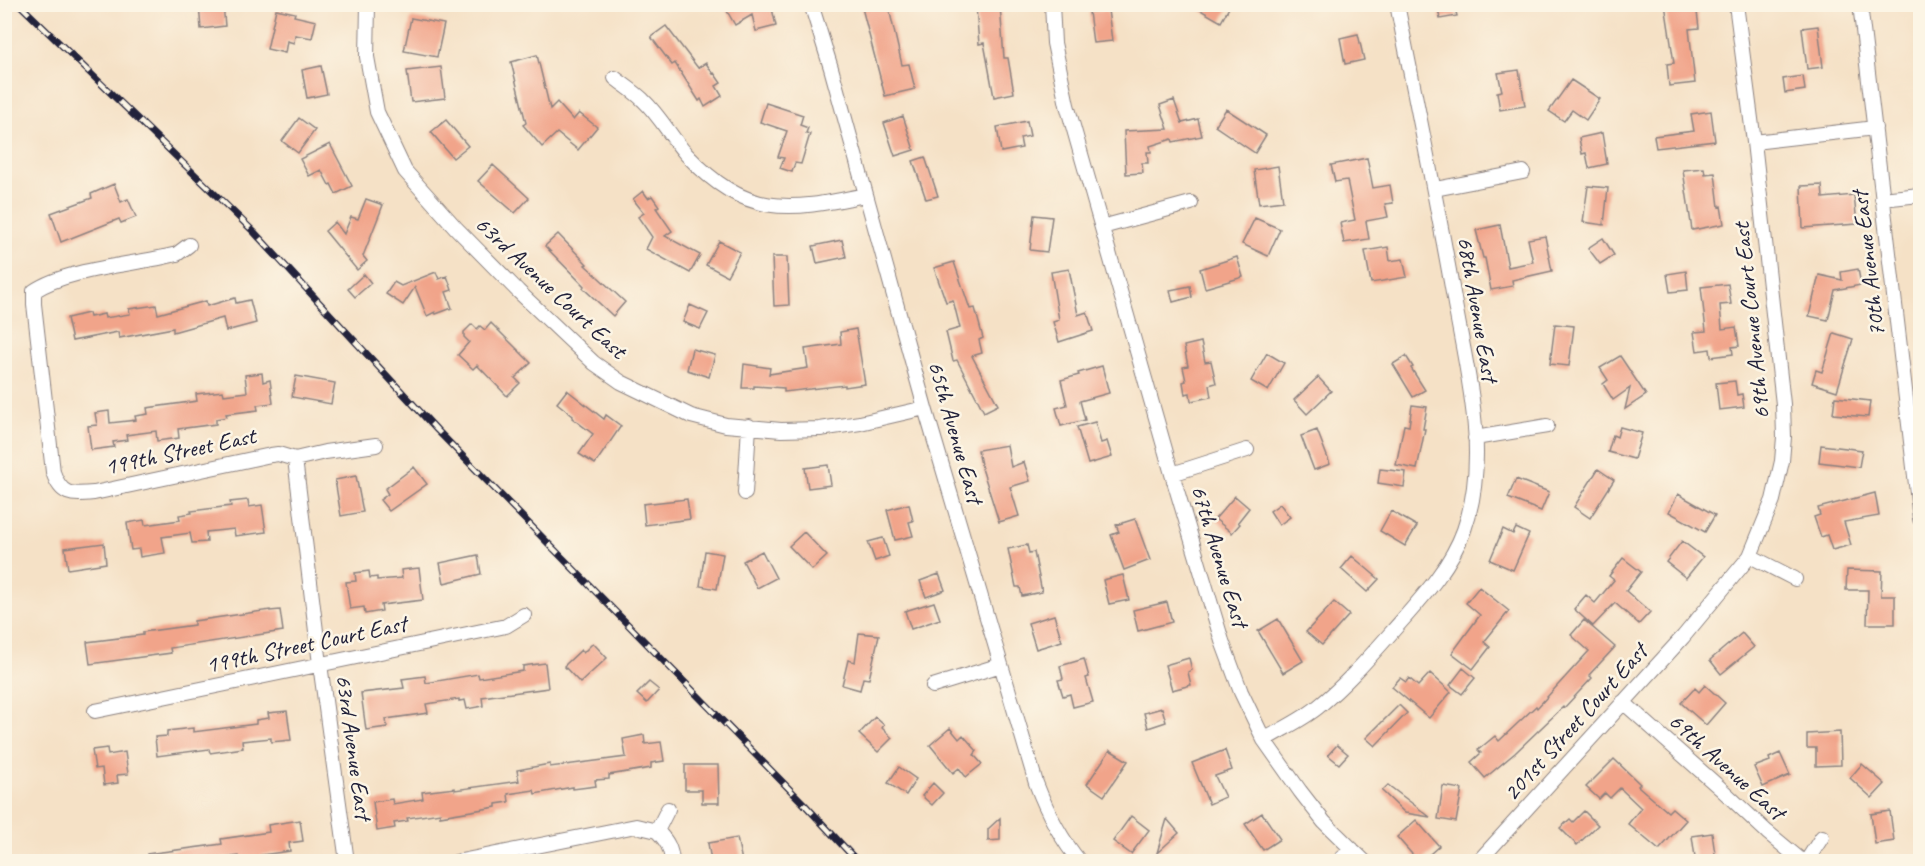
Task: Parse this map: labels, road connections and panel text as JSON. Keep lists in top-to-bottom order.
{
  "streets": {
    "street": [
      "70th Avenue East",
      "63rd Avenue Court East",
      "68th Avenue East",
      "69th Avenue Court East",
      "65th Avenue East",
      "199th Street East",
      "67th Avenue East",
      "199th Street Court East",
      "201st Street Court East",
      "63rd Avenue East",
      "69th Avenue East"
    ]
  },
  "crossings": [
    ["63rd Avenue Court East", "65th Avenue East"],
    ["68th Avenue East", "67th Avenue East"],
    ["69th Avenue Court East", "201st Street Court East"],
    ["199th Street East", "63rd Avenue East"],
    ["199th Street Court East", "63rd Avenue East"],
    ["201st Street Court East", "69th Avenue East"]
  ]
}
